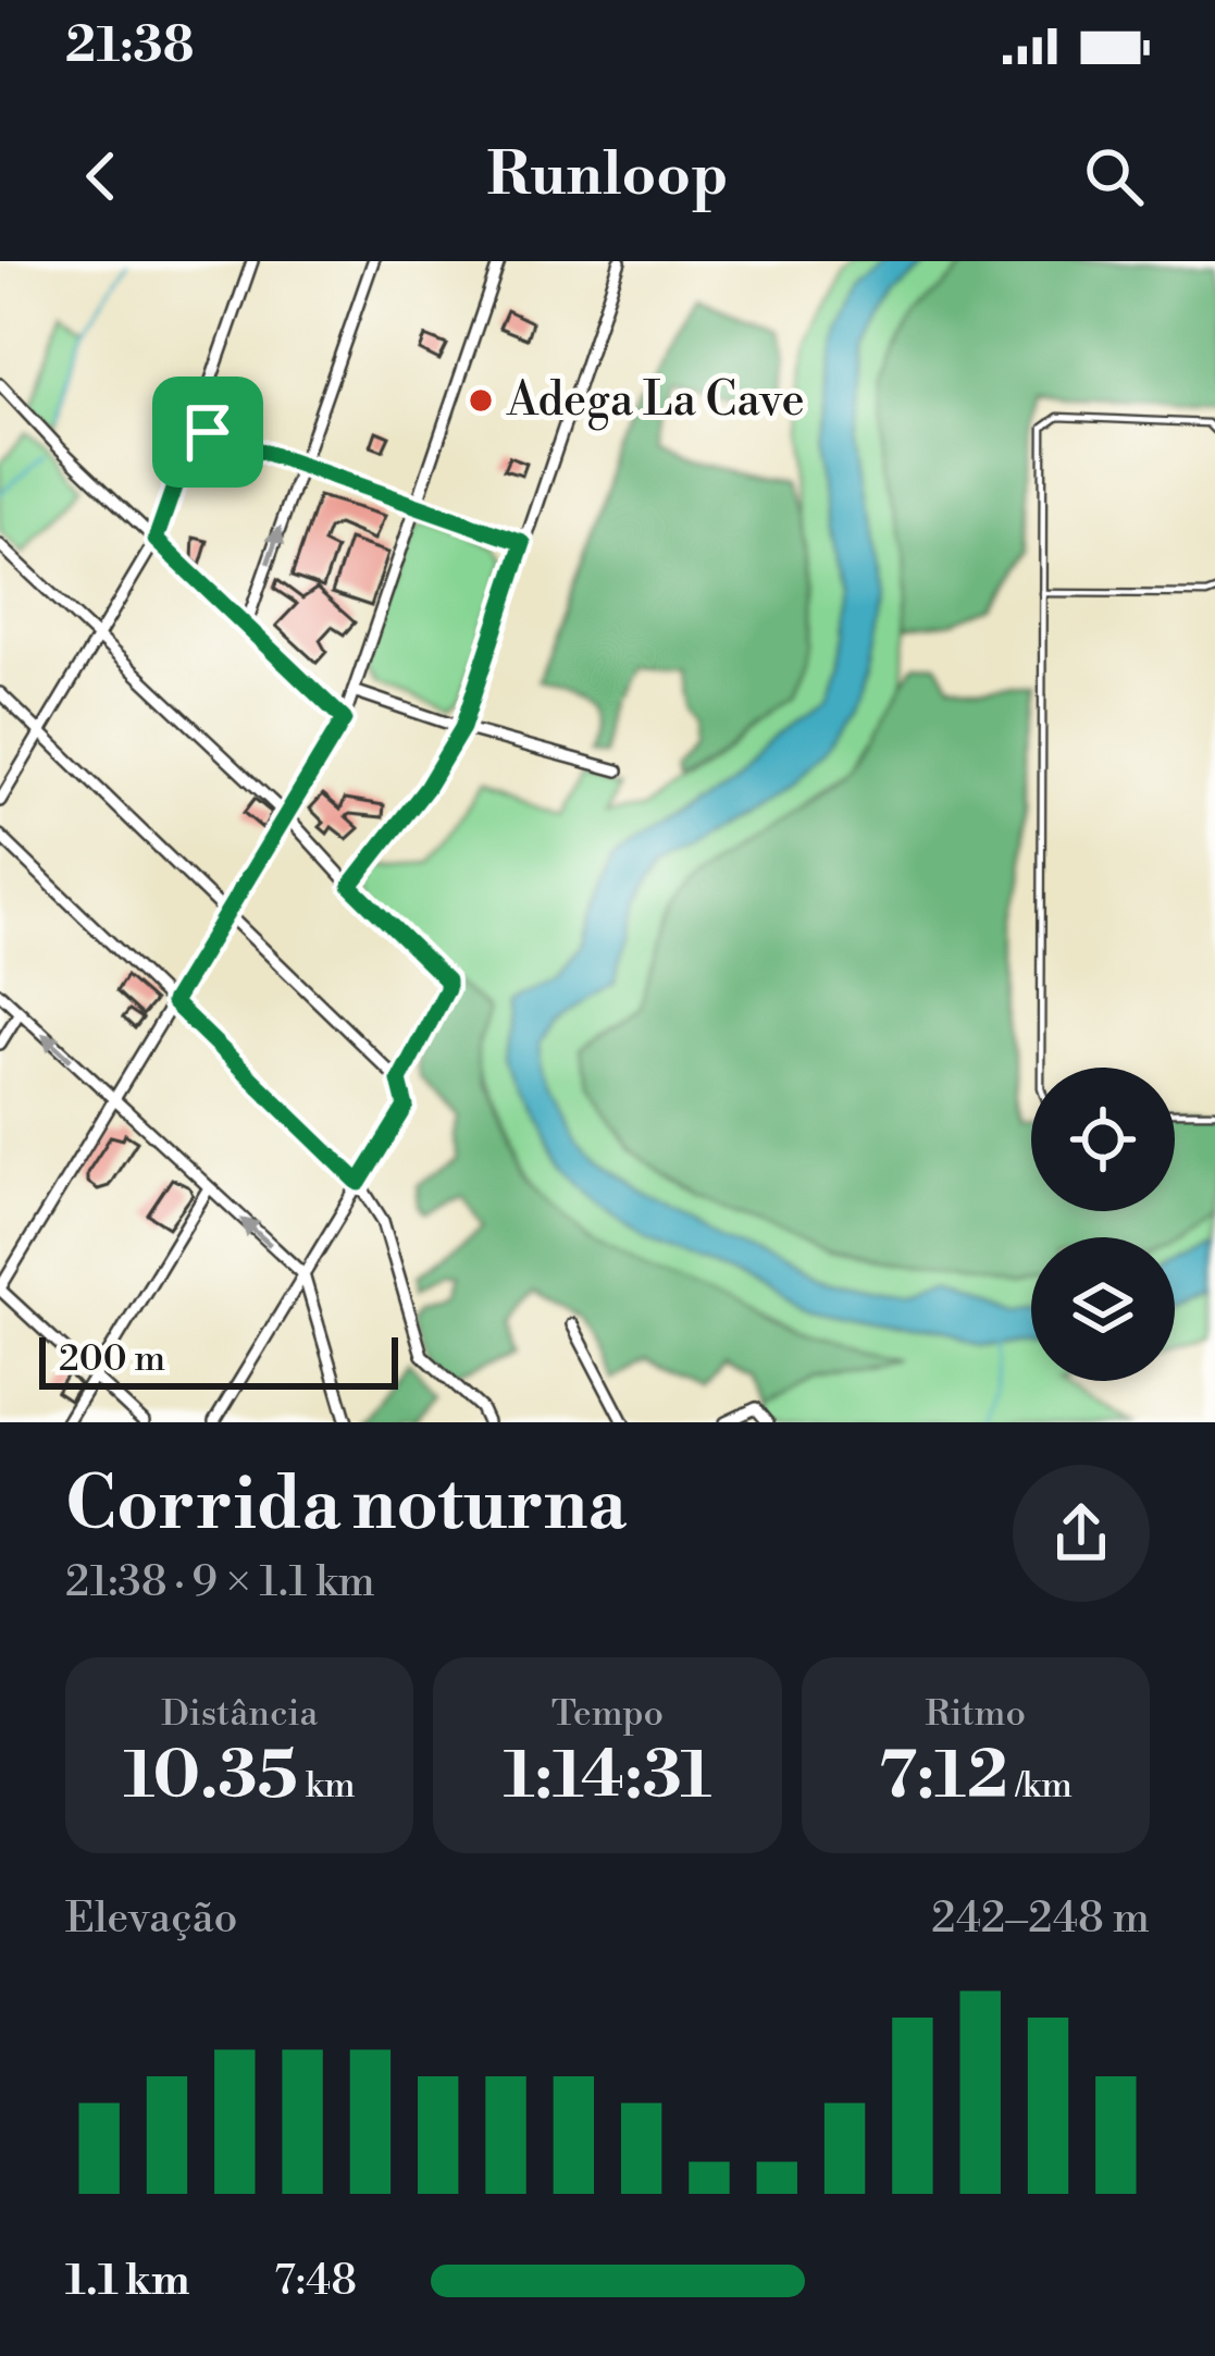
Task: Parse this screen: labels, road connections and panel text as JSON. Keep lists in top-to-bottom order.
{
  "places": ["Adega La Cave"],
  "scale_bar": "200 m",
  "page": {
    "status": "21:38",
    "header": "Runloop",
    "scale": "200 m",
    "heading": ["Corrida noturna", "21:38 · 9 × 1.1 km"],
    "stats": [
      ["Distância", "10.35 km"],
      ["Tempo", "1:14:31"],
      ["Ritmo", "7:12 /km"]
    ],
    "chart": ["Elevação", "242–248 m"],
    "list": [
      {
        "name": "1.1 km",
        "note": "7:48"
      }
    ]
  }
}
